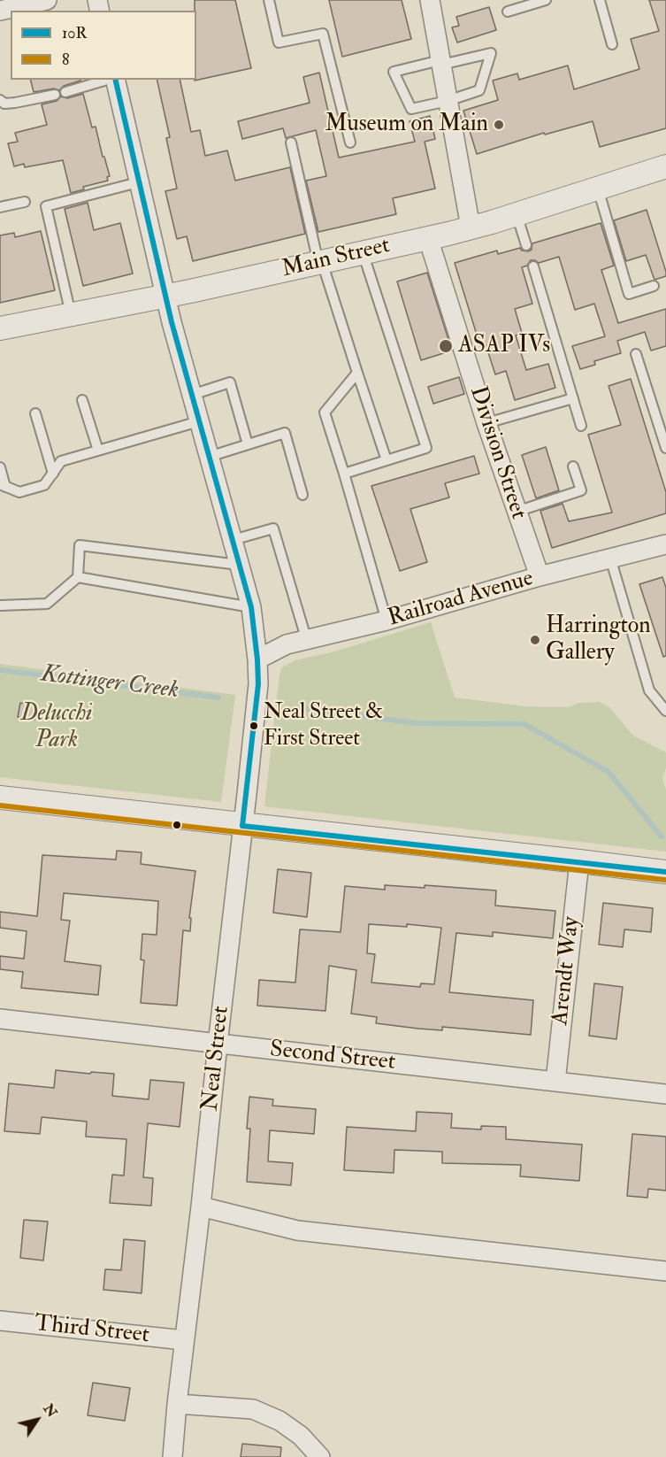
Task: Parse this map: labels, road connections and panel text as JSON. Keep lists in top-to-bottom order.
{
  "streets": {
    "street": [
      "Main Street",
      "Division Street",
      "Railroad Avenue",
      "Arendt Way",
      "Second Street",
      "Neal Street",
      "Third Street"
    ]
  },
  "crossings": [
    ["Main Street", "Division Street"],
    ["Main Street", "Neal Street"],
    ["Division Street", "Railroad Avenue"],
    ["Railroad Avenue", "Neal Street"],
    ["Arendt Way", "Second Street"],
    ["Second Street", "Neal Street"],
    ["Neal Street", "Third Street"]
  ],
  "water": ["Kottinger Creek"],
  "parks": ["Delucchi Park"],
  "places": [
    "Museum on Main",
    "ASAP IVs",
    "Harrington Gallery",
    "Neal Street & First Street"
  ],
  "lines": ["transit line 10R", "transit line 8"],
  "legend": ["10R", "8"],
  "north": "top right"
}
